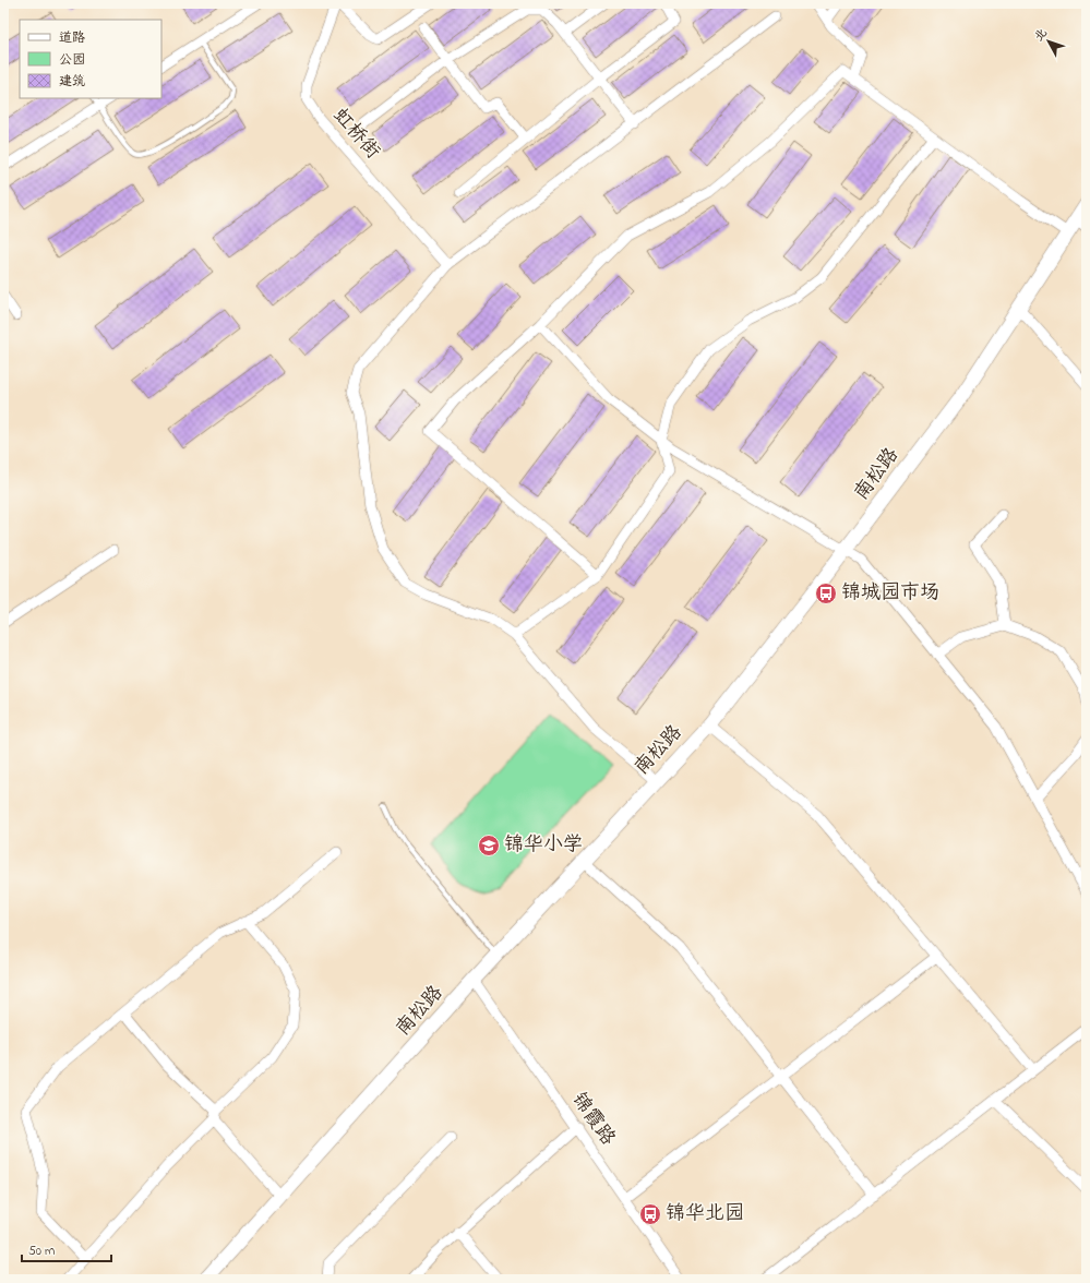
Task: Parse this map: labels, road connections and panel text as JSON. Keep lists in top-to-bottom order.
{
  "streets": {
    "street": ["虹桥街", "南松路", "锦霞路"]
  },
  "crossings": [
    ["南松路", "锦霞路"]
  ],
  "places": {
    "bus stop": ["锦城园市场", "锦华北园"],
    "school or university": ["锦华小学"]
  },
  "legend": ["道路", "公园", "建筑"],
  "scale_bar": "50 m",
  "north": "top left"
}
